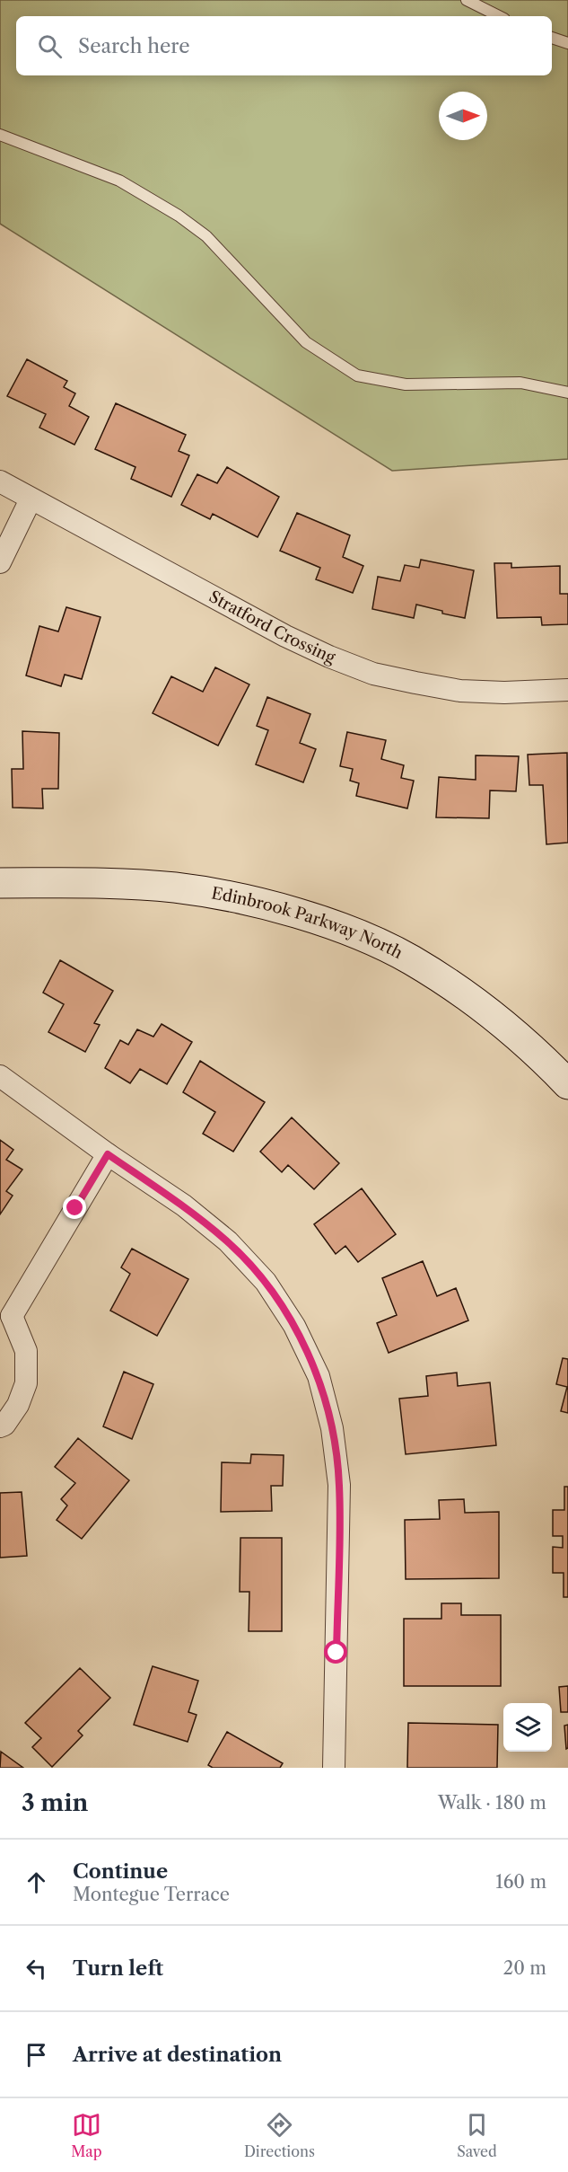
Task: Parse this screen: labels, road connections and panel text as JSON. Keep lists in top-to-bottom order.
{
  "streets": {
    "street": ["Stratford Crossing", "Edinbrook Parkway North"]
  },
  "north": "right",
  "page": {
    "search": "Search here",
    "heading": ["3 min", "Walk · 180 m"],
    "list": [
      ["Continue", "Montegue Terrace", "160 m"],
      ["Turn left", "20 m"],
      "Arrive at destination"
    ],
    "nav": ["Map", "Directions", "Saved"]
  }
}
